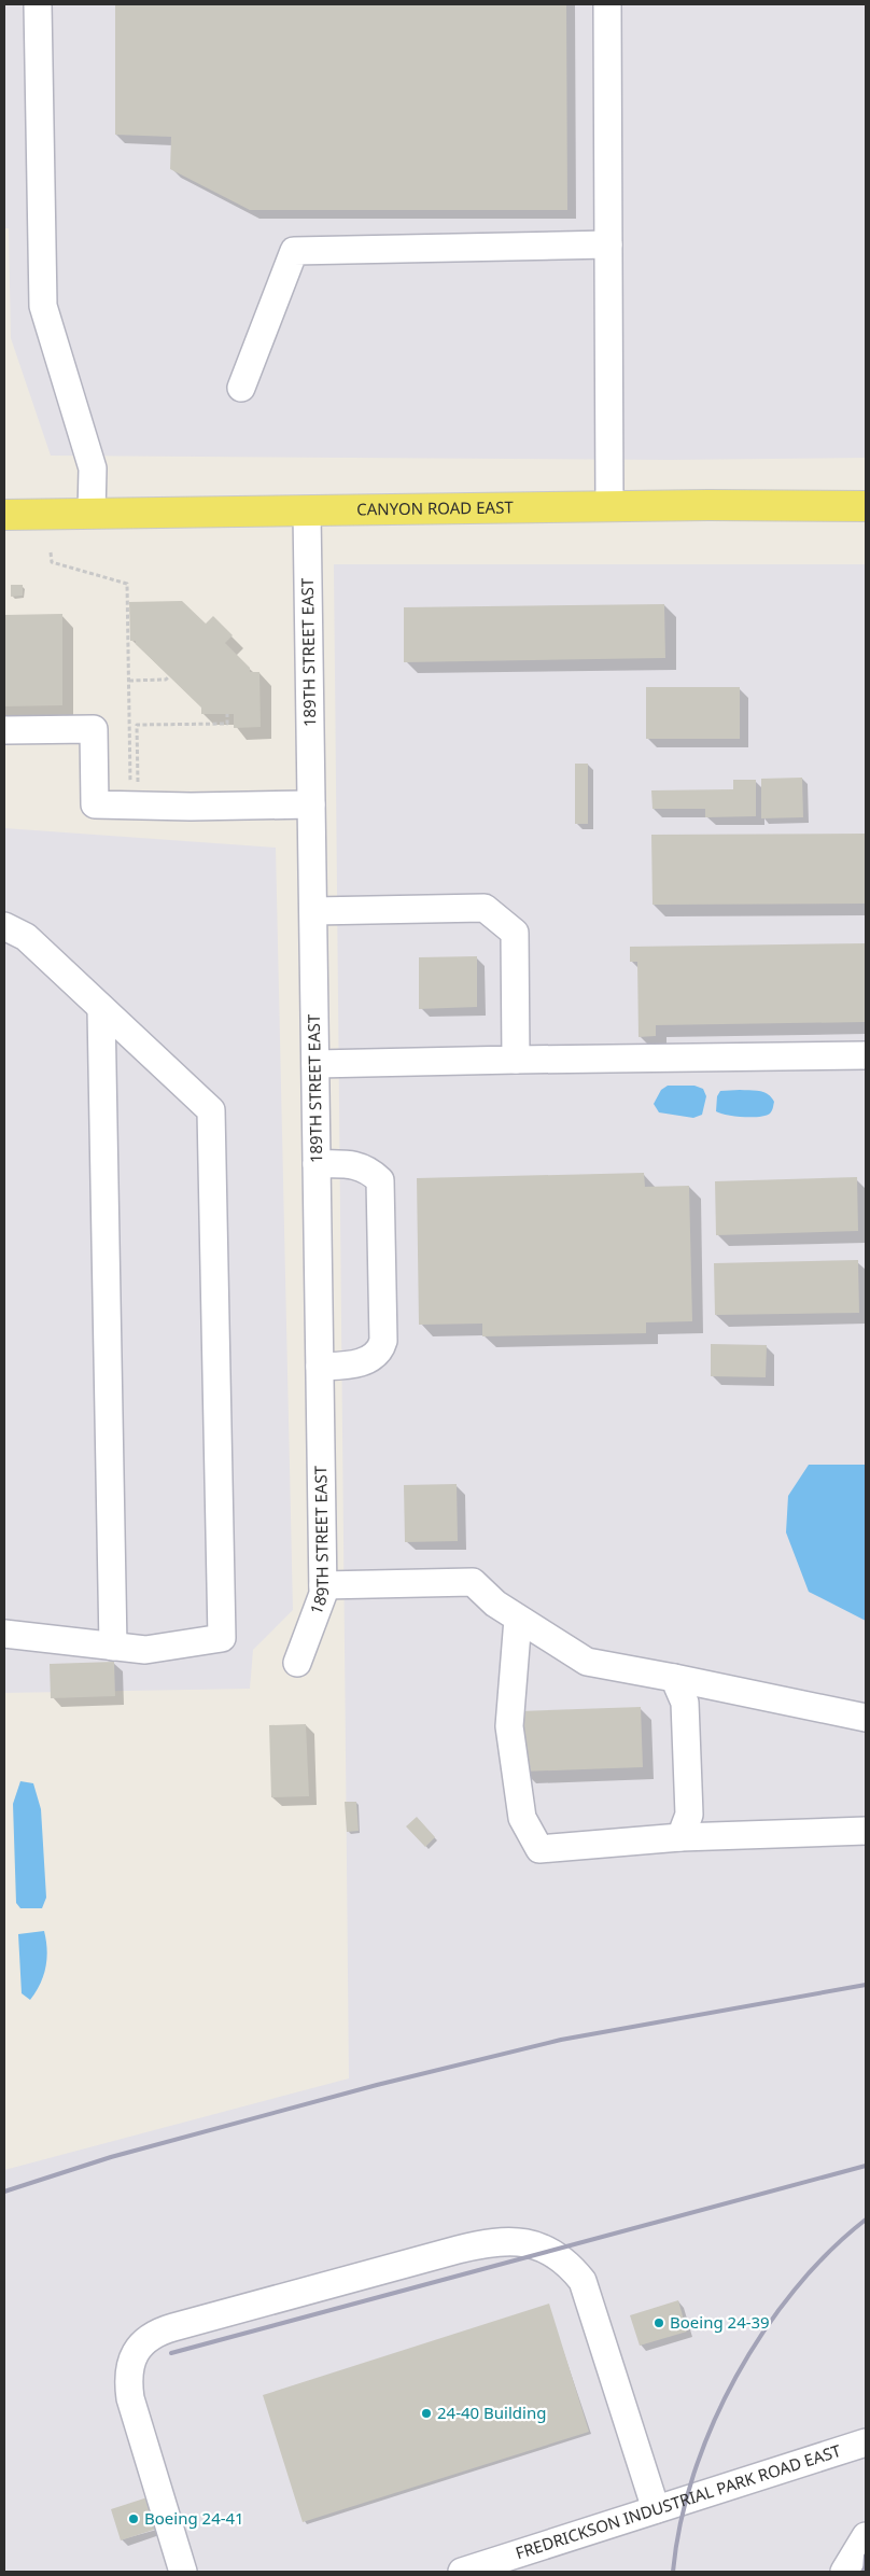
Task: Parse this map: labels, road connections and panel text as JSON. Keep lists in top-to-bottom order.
{
  "streets": {
    "main road": ["CANYON ROAD EAST"],
    "street": ["189TH STREET EAST", "FREDRICKSON INDUSTRIAL PARK ROAD EAST"]
  },
  "crossings": [
    ["CANYON ROAD EAST", "189TH STREET EAST"]
  ],
  "places": ["Boeing 24-39", "24-40 Building", "Boeing 24-41"]
}
